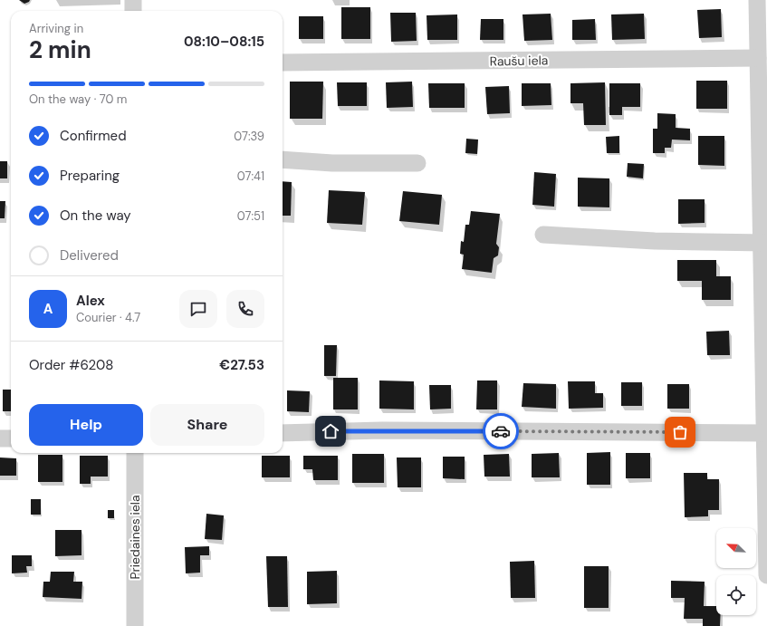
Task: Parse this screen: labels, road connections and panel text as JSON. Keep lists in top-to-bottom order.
{
  "streets": {
    "street": ["Raušu iela", "Priedaines iela"]
  },
  "north": "top left",
  "page": {
    "heading": ["2 min", "Arriving in", "08:10–08:15"],
    "panel": [
      "Alex",
      "Courier · 4.7",
      "Order #6208",
      "€27.53"
    ],
    "bar": "On the way · 70 m",
    "list": [
      ["Confirmed", "07:39"],
      ["Preparing", "07:41"],
      ["On the way", "07:51"],
      "Delivered"
    ],
    "round": "A",
    "buttons": ["Help", "Share"]
  }
}
